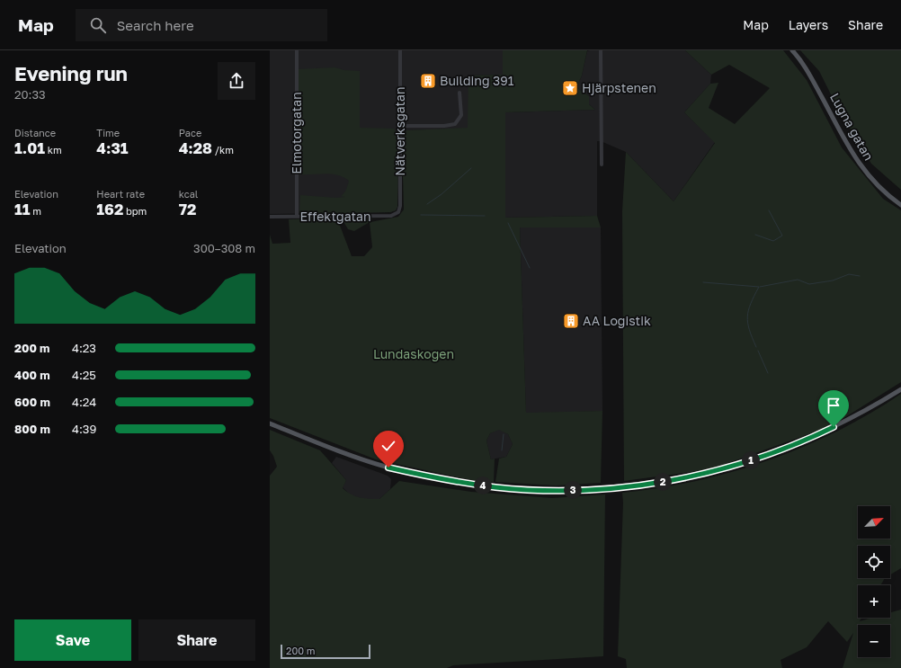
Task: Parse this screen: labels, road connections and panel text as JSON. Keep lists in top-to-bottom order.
{
  "streets": {
    "main road": ["Lugna gatan"],
    "street": ["Nätverksgatan", "Elmotorgatan", "Effektgatan"]
  },
  "crossings": [
    ["Nätverksgatan", "Effektgatan"],
    ["Elmotorgatan", "Effektgatan"]
  ],
  "parks": ["Lundaskogen"],
  "places": {
    "building": ["Building 391", "AA Logistik"],
    "place": ["Hjärpstenen"]
  },
  "scale_bar": "200 m",
  "north": "top right",
  "page": {
    "header": "Map",
    "search": "Search here",
    "nav": ["Map", "Layers", "Share"],
    "heading": ["Evening run", "20:33"],
    "stats": [
      ["Distance", "1.01 km"],
      ["Time", "4:31"],
      ["Pace", "4:28 /km"],
      ["Elevation", "11 m"],
      ["Heart rate", "162 bpm"],
      ["kcal", "72"]
    ],
    "chart": ["Elevation", "300–308 m"],
    "list": [
      {
        "name": "200 m",
        "note": "4:23"
      },
      {
        "name": "400 m",
        "note": "4:25"
      },
      {
        "name": "600 m",
        "note": "4:24"
      },
      {
        "name": "800 m",
        "note": "4:39"
      }
    ],
    "pins": [
      "1",
      "2",
      "4",
      "3"
    ],
    "map_buttons": ["+", "−"],
    "buttons": ["Save", "Share"],
    "scale": "200 m"
  }
}
